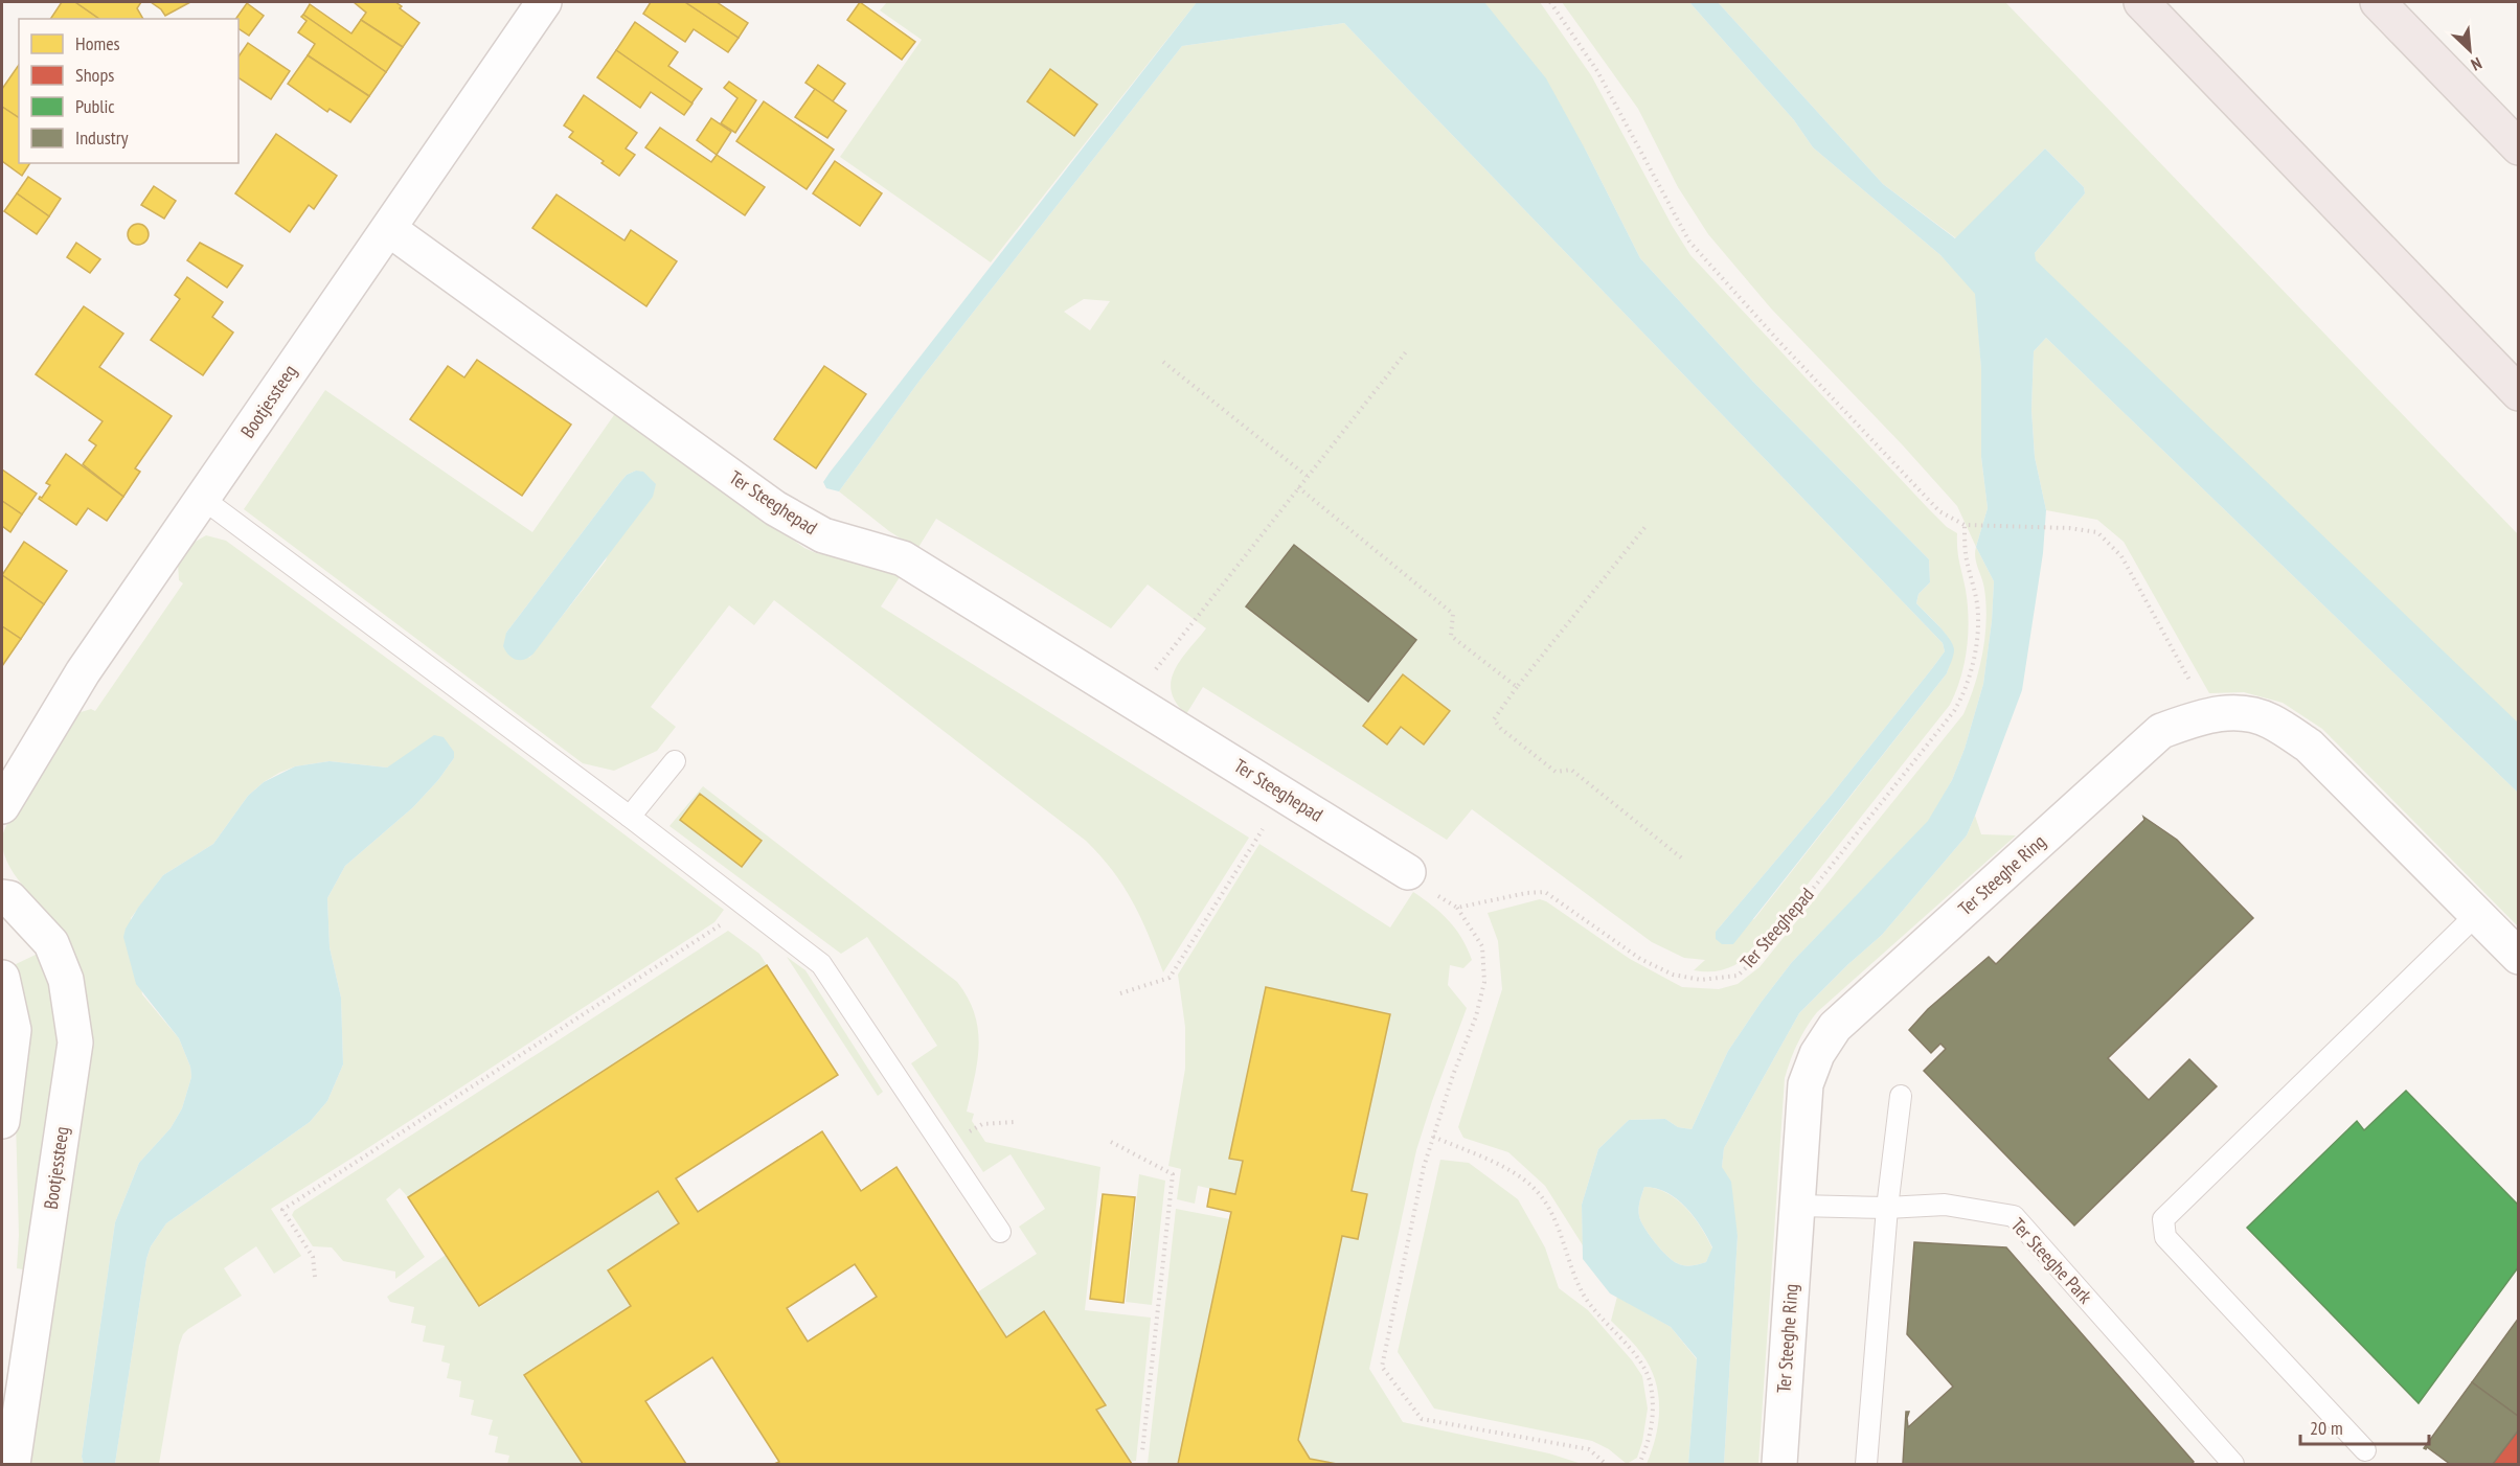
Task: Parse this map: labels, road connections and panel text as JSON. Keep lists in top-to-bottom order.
{
  "streets": {
    "street": ["Bootjessteeg", "Ter Steeghepad", "Ter Steeghe Ring"],
    "lane": ["Ter Steeghe Park"]
  },
  "crossings": [
    ["Bootjessteeg", "Ter Steeghepad"],
    ["Ter Steeghe Ring", "Ter Steeghe Park"]
  ],
  "legend": [
    "Homes",
    "Shops",
    "Public",
    "Industry"
  ],
  "scale_bar": "20 m",
  "north": "bottom right"
}
